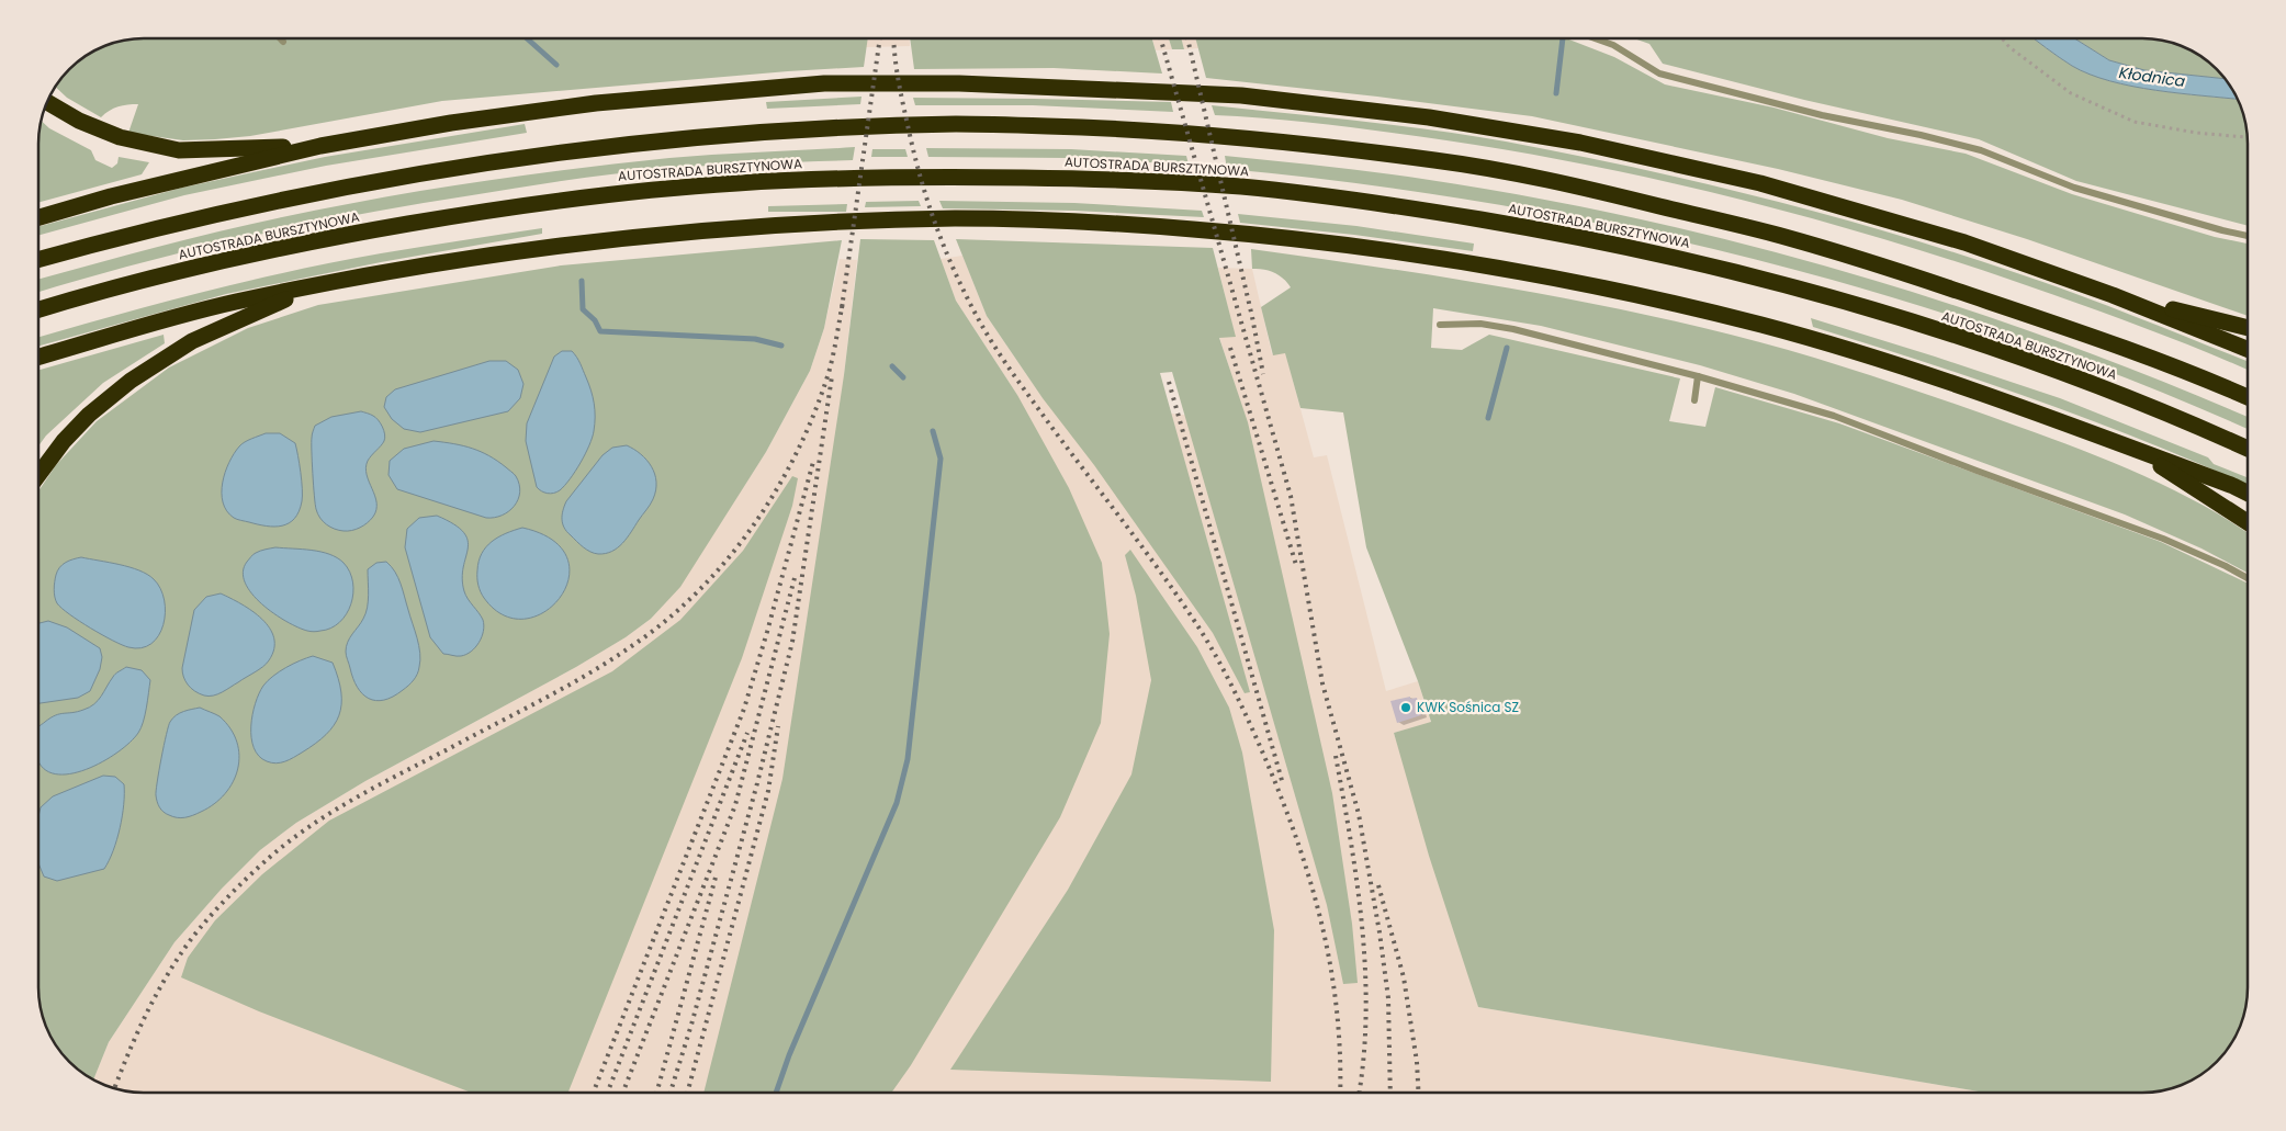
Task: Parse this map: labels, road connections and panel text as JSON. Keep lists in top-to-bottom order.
{
  "streets": {
    "highway": ["AUTOSTRADA BURSZTYNOWA"]
  },
  "water": ["Kłodnica"],
  "places": ["KWK Sośnica SZ"]
}
